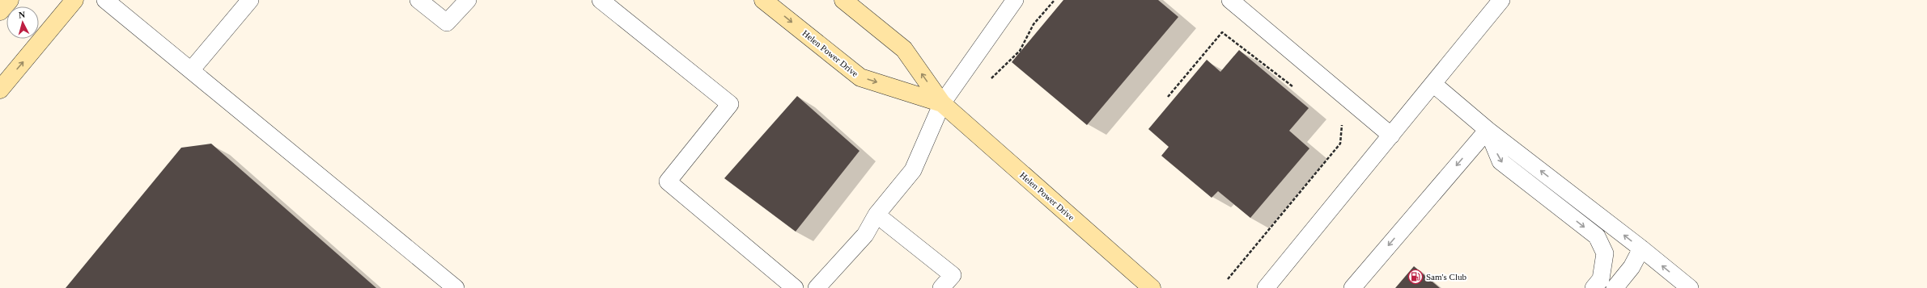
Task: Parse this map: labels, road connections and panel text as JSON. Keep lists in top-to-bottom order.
{
  "streets": {
    "street": ["Helen Power Drive"]
  },
  "places": {
    "fuel station": ["Sam's Club"]
  },
  "north": "top"
}
